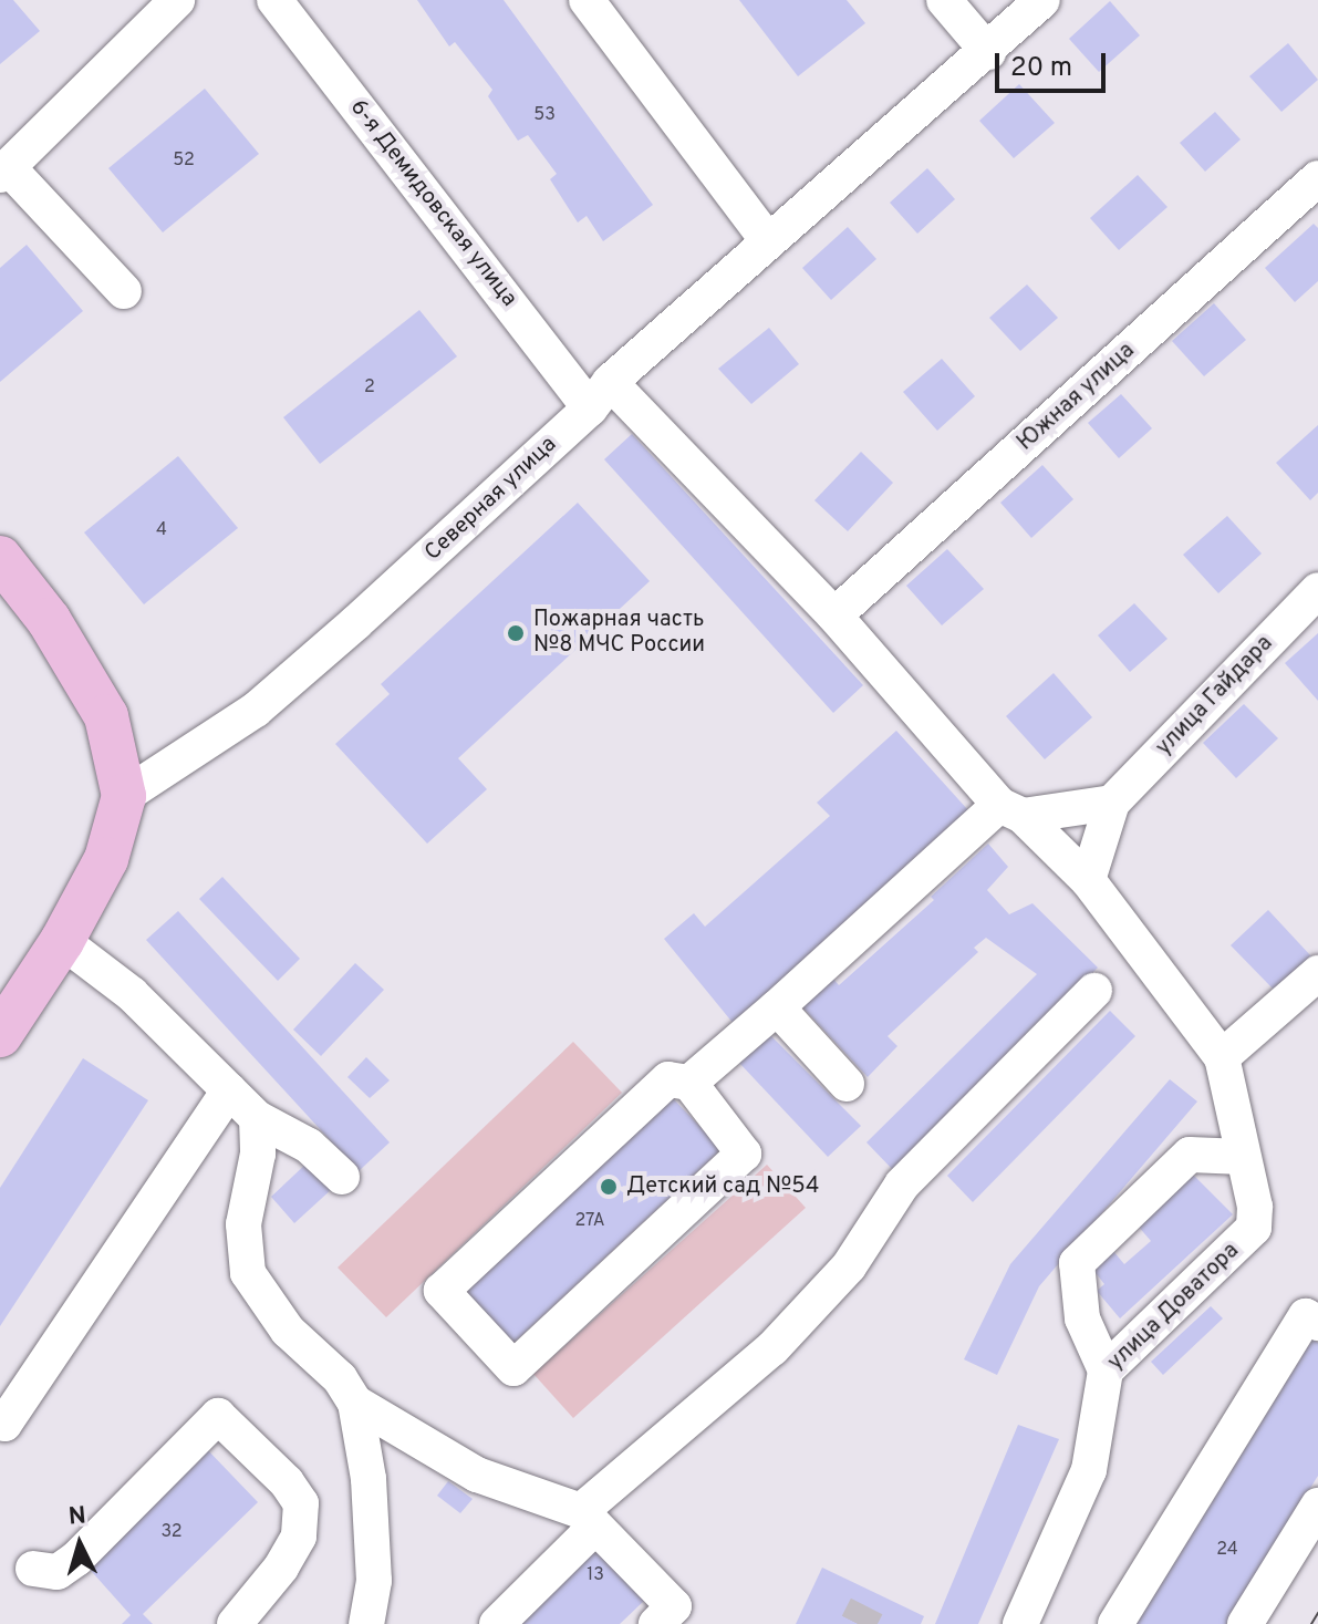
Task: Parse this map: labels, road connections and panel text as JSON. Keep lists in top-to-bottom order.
{
  "streets": {
    "street": [
      "6-я Демидовская улица",
      "Южная улица",
      "Северная улица",
      "улица Гайдара",
      "улица Доватора"
    ]
  },
  "crossings": [
    ["6-я Демидовская улица", "Южная улица"],
    ["6-я Демидовская улица", "Северная улица"],
    ["6-я Демидовская улица", "улица Доватора"]
  ],
  "places": ["Пожарная часть №8 МЧС России", "Детский сад №54"],
  "house_numbers": [
    "53",
    "52",
    "2",
    "4",
    "27А",
    "32",
    "24",
    "13"
  ],
  "scale_bar": "20 m",
  "north": "top"
}
